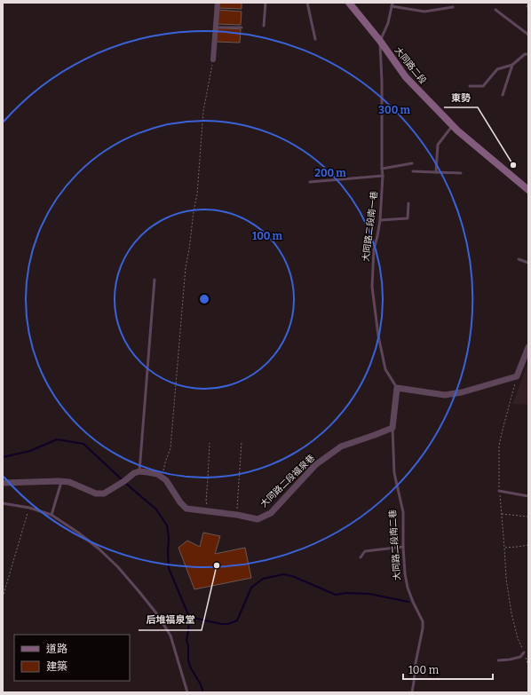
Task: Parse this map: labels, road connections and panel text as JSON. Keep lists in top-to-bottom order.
{
  "streets": {
    "main road": ["大同路二段"],
    "street": ["大同路二段福泉巷", "大同路二段南二巷"],
    "lane": ["大同路二段南一巷"]
  },
  "crossings": [
    ["大同路二段", "大同路二段南一巷"],
    ["大同路二段南一巷", "大同路二段南二巷"],
    ["大同路二段福泉巷", "大同路二段南二巷"]
  ],
  "places": ["東勢", "后堆福泉堂"],
  "legend": ["道路", "建築"],
  "scale_bar": "100 m",
  "rings": ["300 m", "200 m", "100 m"]
}
